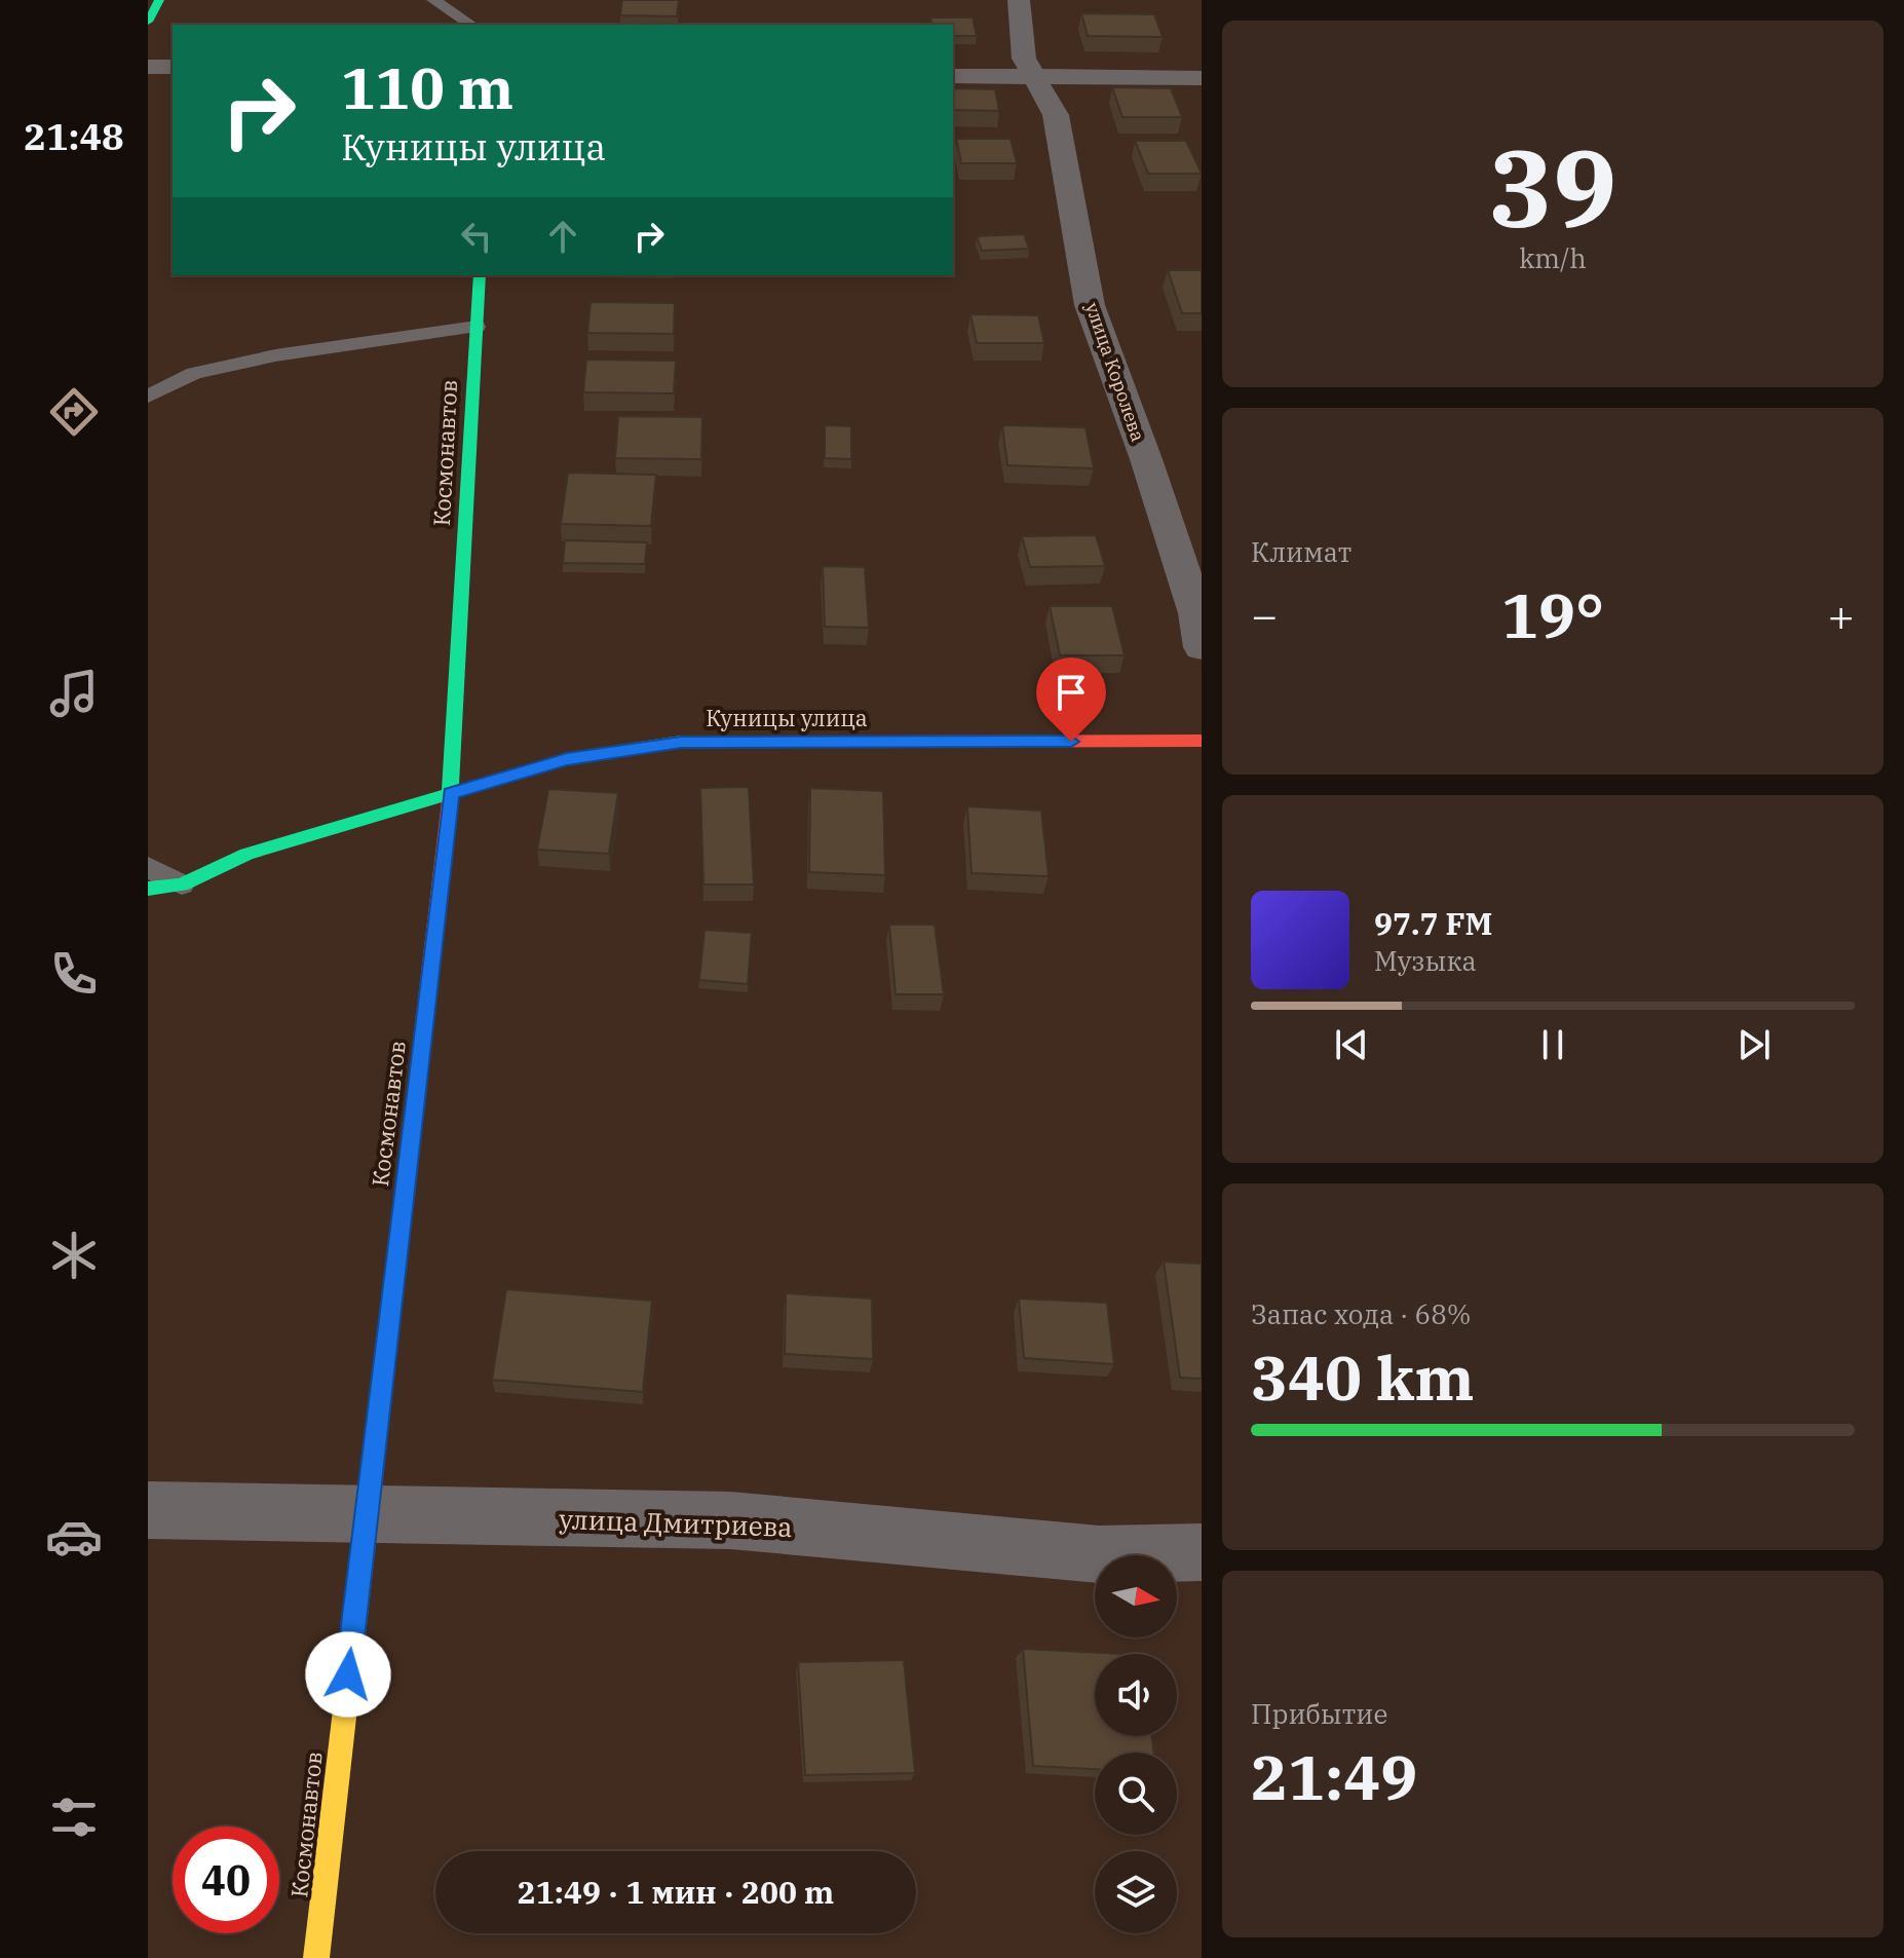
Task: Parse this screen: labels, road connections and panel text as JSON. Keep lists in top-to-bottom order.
{
  "streets": {
    "street": [
      "улица Королева",
      "Космонавтов",
      "Куницы улица",
      "улица Дмитриева"
    ]
  },
  "crossings": [
    ["Космонавтов", "Куницы улица"],
    ["Космонавтов", "улица Дмитриева"]
  ],
  "north": "right",
  "page": {
    "tabs": "21:48",
    "tile": [
      ["39", "km/h"],
      "Климат",
      ["Запас хода · 68%", "340 km"],
      ["Прибытие", "21:49"]
    ],
    "turn": ["110 m", "Куницы улица"],
    "heat": ["−", "19°", "+"],
    "song": ["97.7 FM", "Музыка"],
    "limit": "40",
    "trip": "21:49 · 1 мин · 200 m"
  }
}
